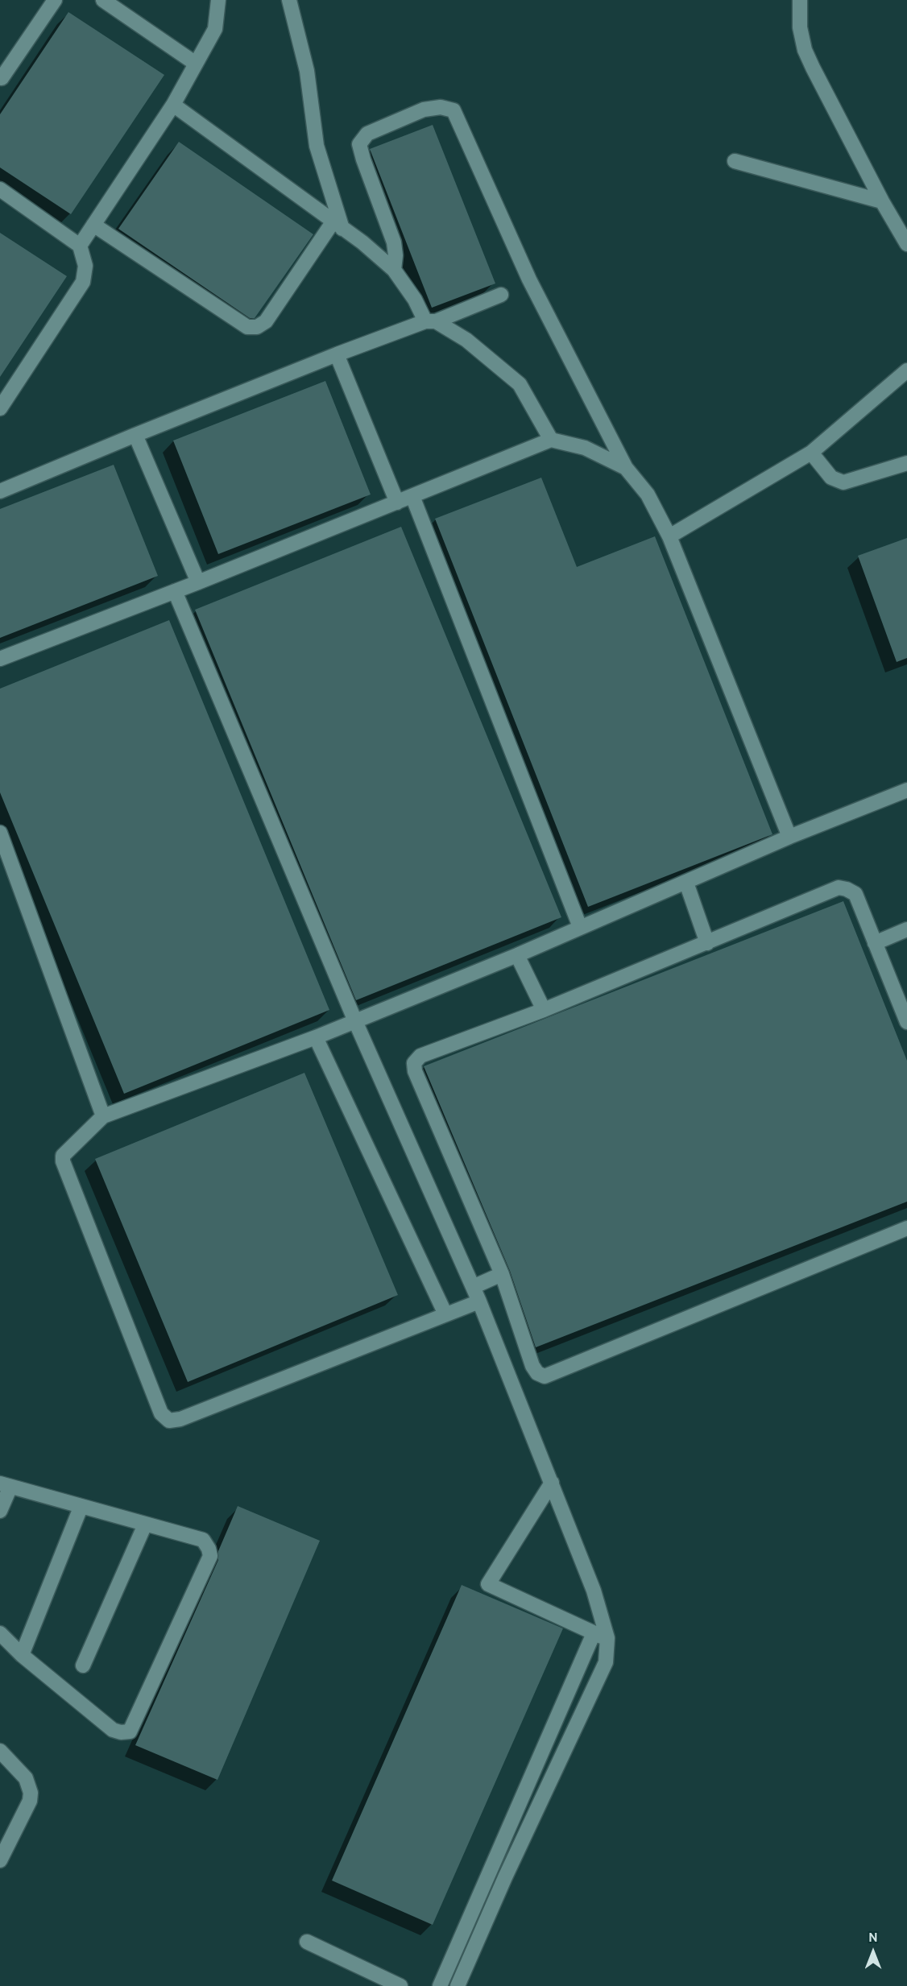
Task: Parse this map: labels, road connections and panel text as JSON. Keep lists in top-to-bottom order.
{
  "north": "top"
}
